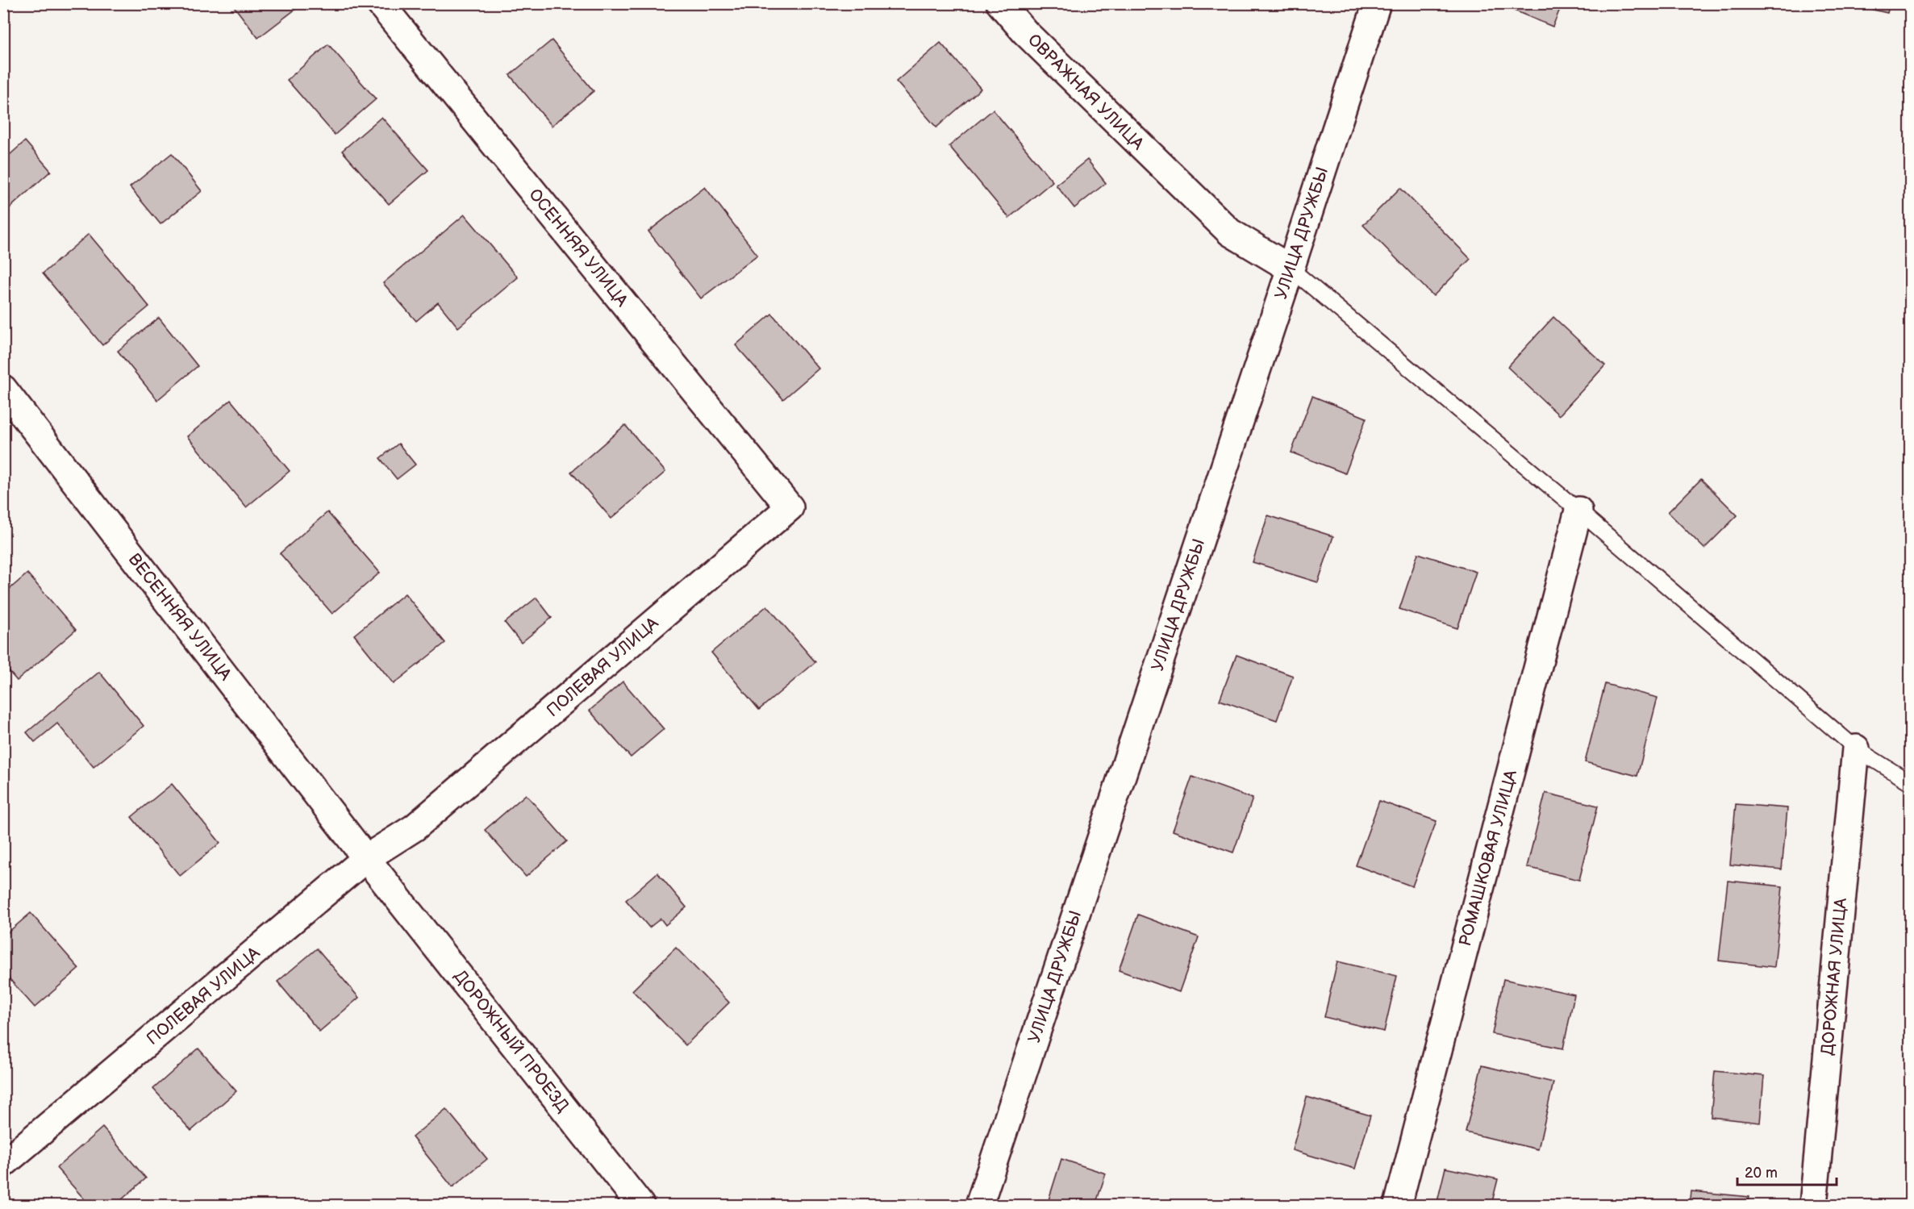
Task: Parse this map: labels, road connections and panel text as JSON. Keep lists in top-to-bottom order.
{
  "streets": {
    "street": [
      "ОВРАЖНАЯ УЛИЦА",
      "УЛИЦА ДРУЖБЫ",
      "ОСЕННЯЯ УЛИЦА",
      "ВЕСЕННЯЯ УЛИЦА",
      "ПОЛЕВАЯ УЛИЦА",
      "РОМАШКОВАЯ УЛИЦА",
      "ДОРОЖНАЯ УЛИЦА",
      "ДОРОЖНЫЙ ПРОЕЗД"
    ]
  },
  "crossings": [
    ["ОВРАЖНАЯ УЛИЦА", "УЛИЦА ДРУЖБЫ"],
    ["ОСЕННЯЯ УЛИЦА", "ПОЛЕВАЯ УЛИЦА"],
    ["ВЕСЕННЯЯ УЛИЦА", "ПОЛЕВАЯ УЛИЦА"],
    ["ВЕСЕННЯЯ УЛИЦА", "ДОРОЖНЫЙ ПРОЕЗД"],
    ["ПОЛЕВАЯ УЛИЦА", "ДОРОЖНЫЙ ПРОЕЗД"]
  ],
  "scale_bar": "20 m"
}
